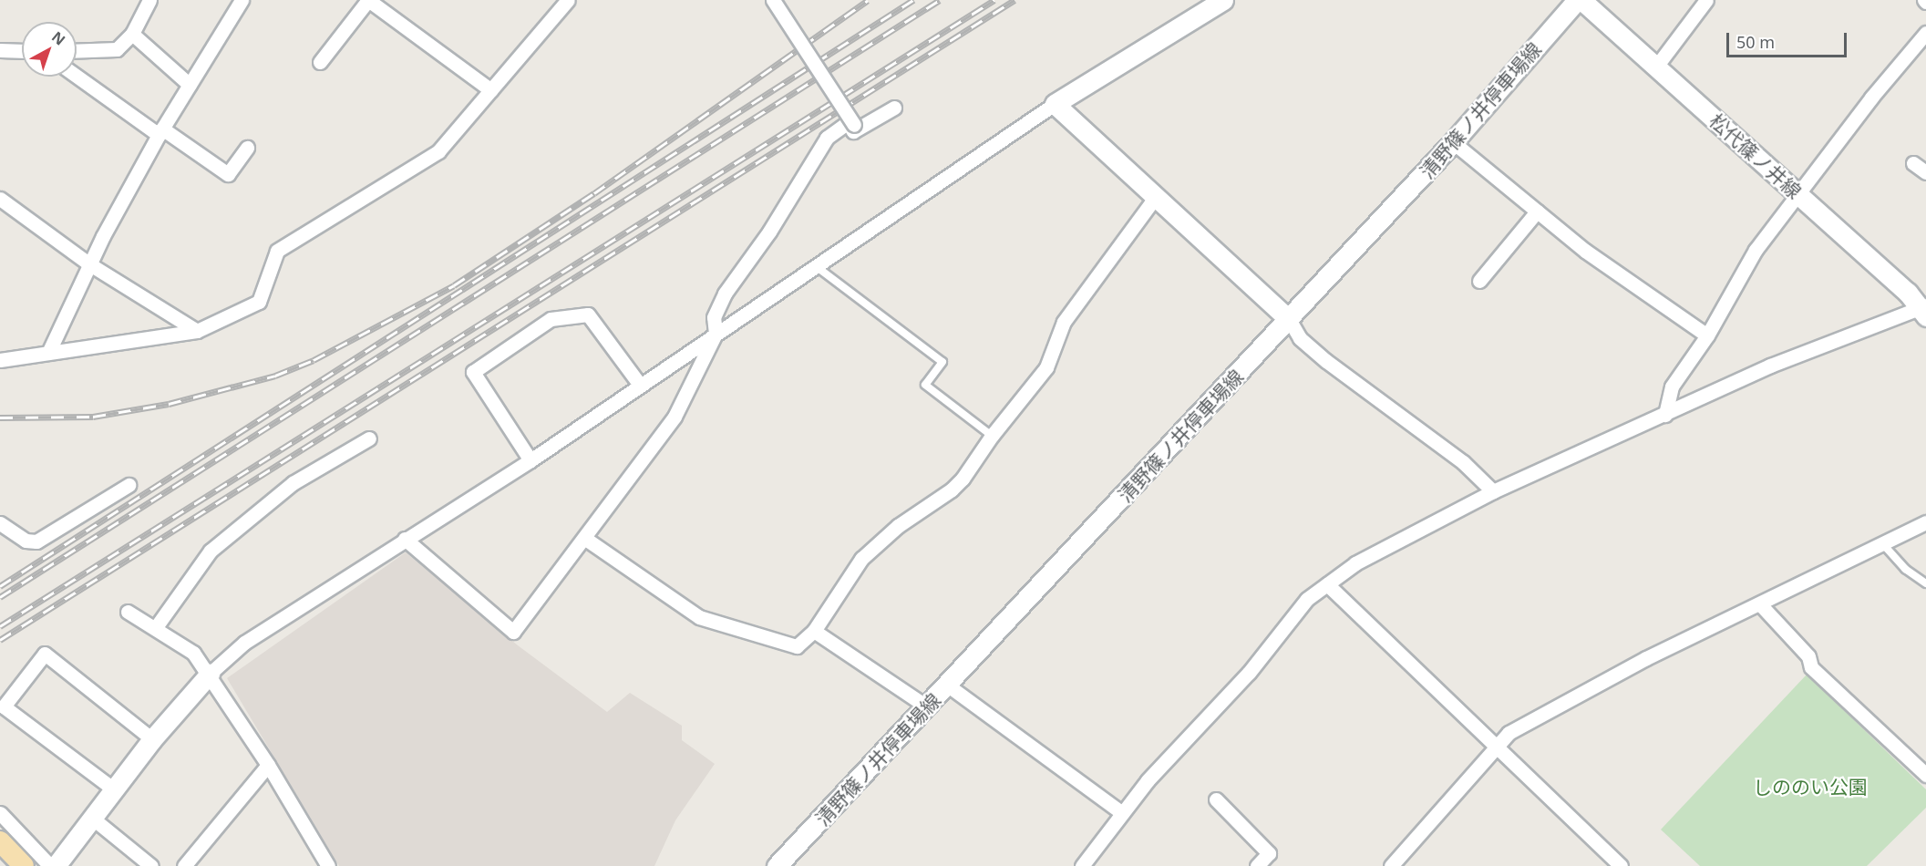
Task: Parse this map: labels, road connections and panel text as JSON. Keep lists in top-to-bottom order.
{
  "streets": {
    "main road": ["清野篠ノ井停車場線", "松代篠ノ井線"]
  },
  "crossings": [
    ["清野篠ノ井停車場線", "松代篠ノ井線"]
  ],
  "parks": ["しののい公園"],
  "scale_bar": "50 m",
  "north": "top right"
}
